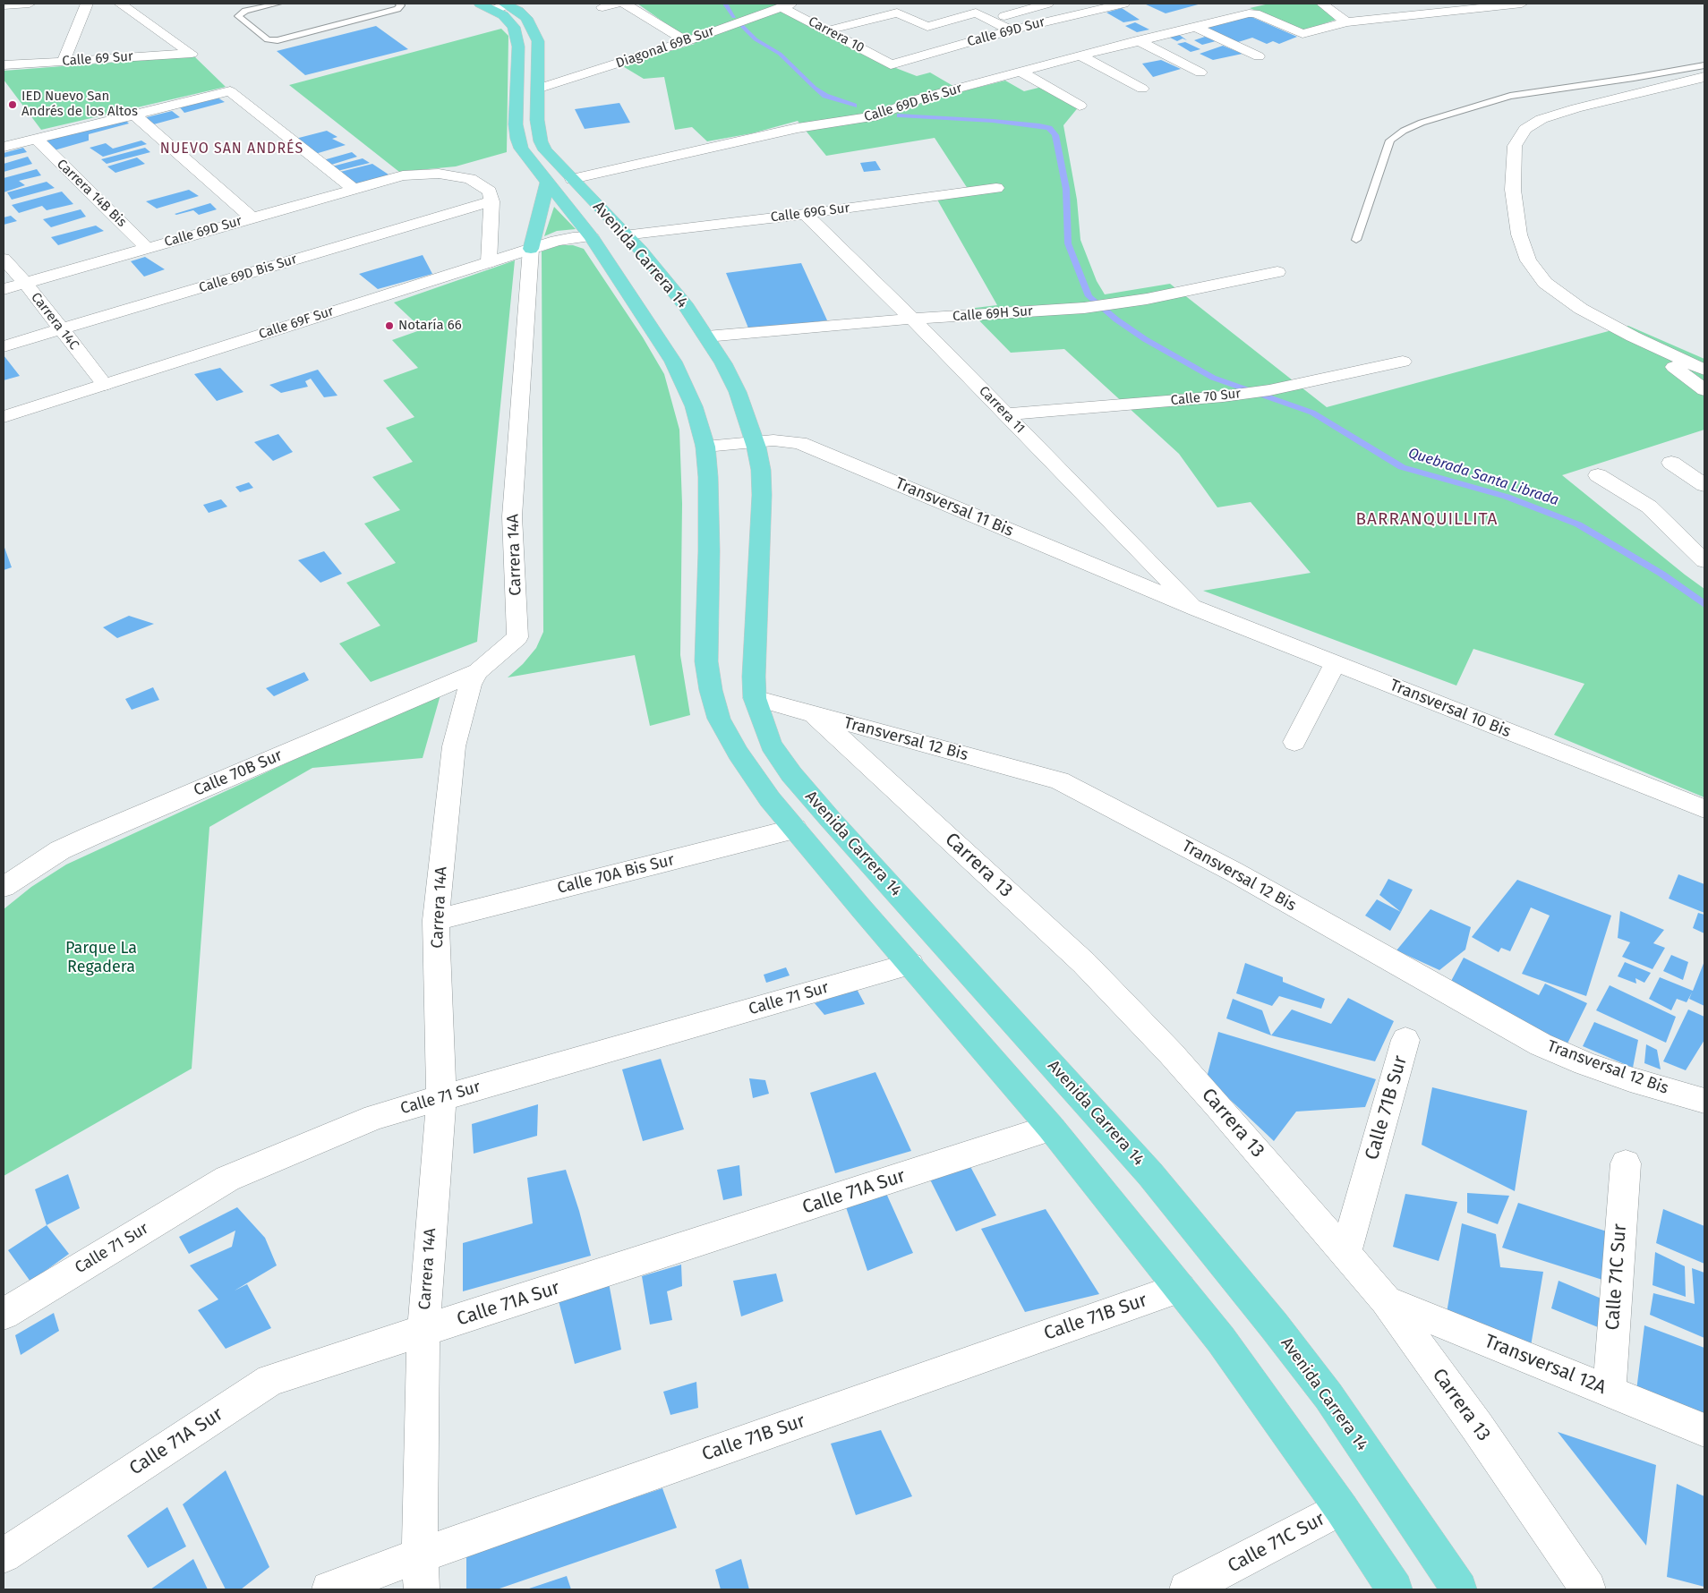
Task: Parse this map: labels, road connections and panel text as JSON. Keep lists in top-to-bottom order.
{
  "streets": {
    "main road": ["Avenida Carrera 14"],
    "street": [
      "Calle 69D Sur",
      "Carrera 10",
      "Diagonal 69B Sur",
      "Calle 69 Sur",
      "Calle 69D Bis Sur",
      "Carrera 14B Bis",
      "Calle 69G Sur",
      "Calle 69H Sur",
      "Carrera 14C",
      "Calle 69F Sur",
      "Calle 70 Sur",
      "Carrera 11",
      "Transversal 11 Bis",
      "Carrera 14A",
      "Transversal 10 Bis",
      "Transversal 12 Bis",
      "Calle 70B Sur",
      "Carrera 13",
      "Calle 70A Bis Sur",
      "Calle 71 Sur",
      "Calle 71B Sur",
      "Calle 71A Sur",
      "Calle 71C Sur",
      "Transversal 12A"
    ]
  },
  "crossings": [
    ["Calle 69D Sur", "Carrera 10"],
    ["Calle 69D Sur", "Calle 69D Bis Sur"],
    ["Calle 69D Sur", "Carrera 14B Bis"],
    ["Calle 69D Sur", "Carrera 14C"],
    ["Carrera 10", "Diagonal 69B Sur"],
    ["Diagonal 69B Sur", "Avenida Carrera 14"],
    ["Calle 69D Bis Sur", "Avenida Carrera 14"],
    ["Calle 69D Bis Sur", "Carrera 14C"],
    ["Calle 69G Sur", "Avenida Carrera 14"],
    ["Calle 69G Sur", "Carrera 11"],
    ["Avenida Carrera 14", "Calle 69H Sur"],
    ["Avenida Carrera 14", "Calle 69F Sur"],
    ["Avenida Carrera 14", "Transversal 11 Bis"],
    ["Avenida Carrera 14", "Transversal 12 Bis"],
    ["Avenida Carrera 14", "Calle 70A Bis Sur"],
    ["Avenida Carrera 14", "Calle 71 Sur"],
    ["Avenida Carrera 14", "Calle 71B Sur"],
    ["Avenida Carrera 14", "Calle 71A Sur"],
    ["Avenida Carrera 14", "Calle 71C Sur"],
    ["Calle 69H Sur", "Carrera 11"],
    ["Carrera 14C", "Calle 69F Sur"],
    ["Calle 69F Sur", "Carrera 14A"],
    ["Calle 70 Sur", "Carrera 11"],
    ["Carrera 11", "Transversal 11 Bis"],
    ["Carrera 11", "Transversal 10 Bis"],
    ["Transversal 11 Bis", "Transversal 10 Bis"],
    ["Carrera 14A", "Calle 70B Sur"],
    ["Carrera 14A", "Calle 70A Bis Sur"],
    ["Carrera 14A", "Calle 71 Sur"],
    ["Carrera 14A", "Calle 71B Sur"],
    ["Carrera 14A", "Calle 71A Sur"],
    ["Transversal 12 Bis", "Carrera 13"],
    ["Carrera 13", "Calle 71B Sur"],
    ["Carrera 13", "Transversal 12A"],
    ["Calle 71C Sur", "Transversal 12A"]
  ],
  "districts": ["NUEVO SAN ANDRÉS", "BARRANQUILLITA"],
  "water": ["Quebrada Santa Librada"],
  "parks": ["Parque La Regadera"],
  "places": ["IED Nuevo San Andrés de los Altos", "Notaría 66"]
}
